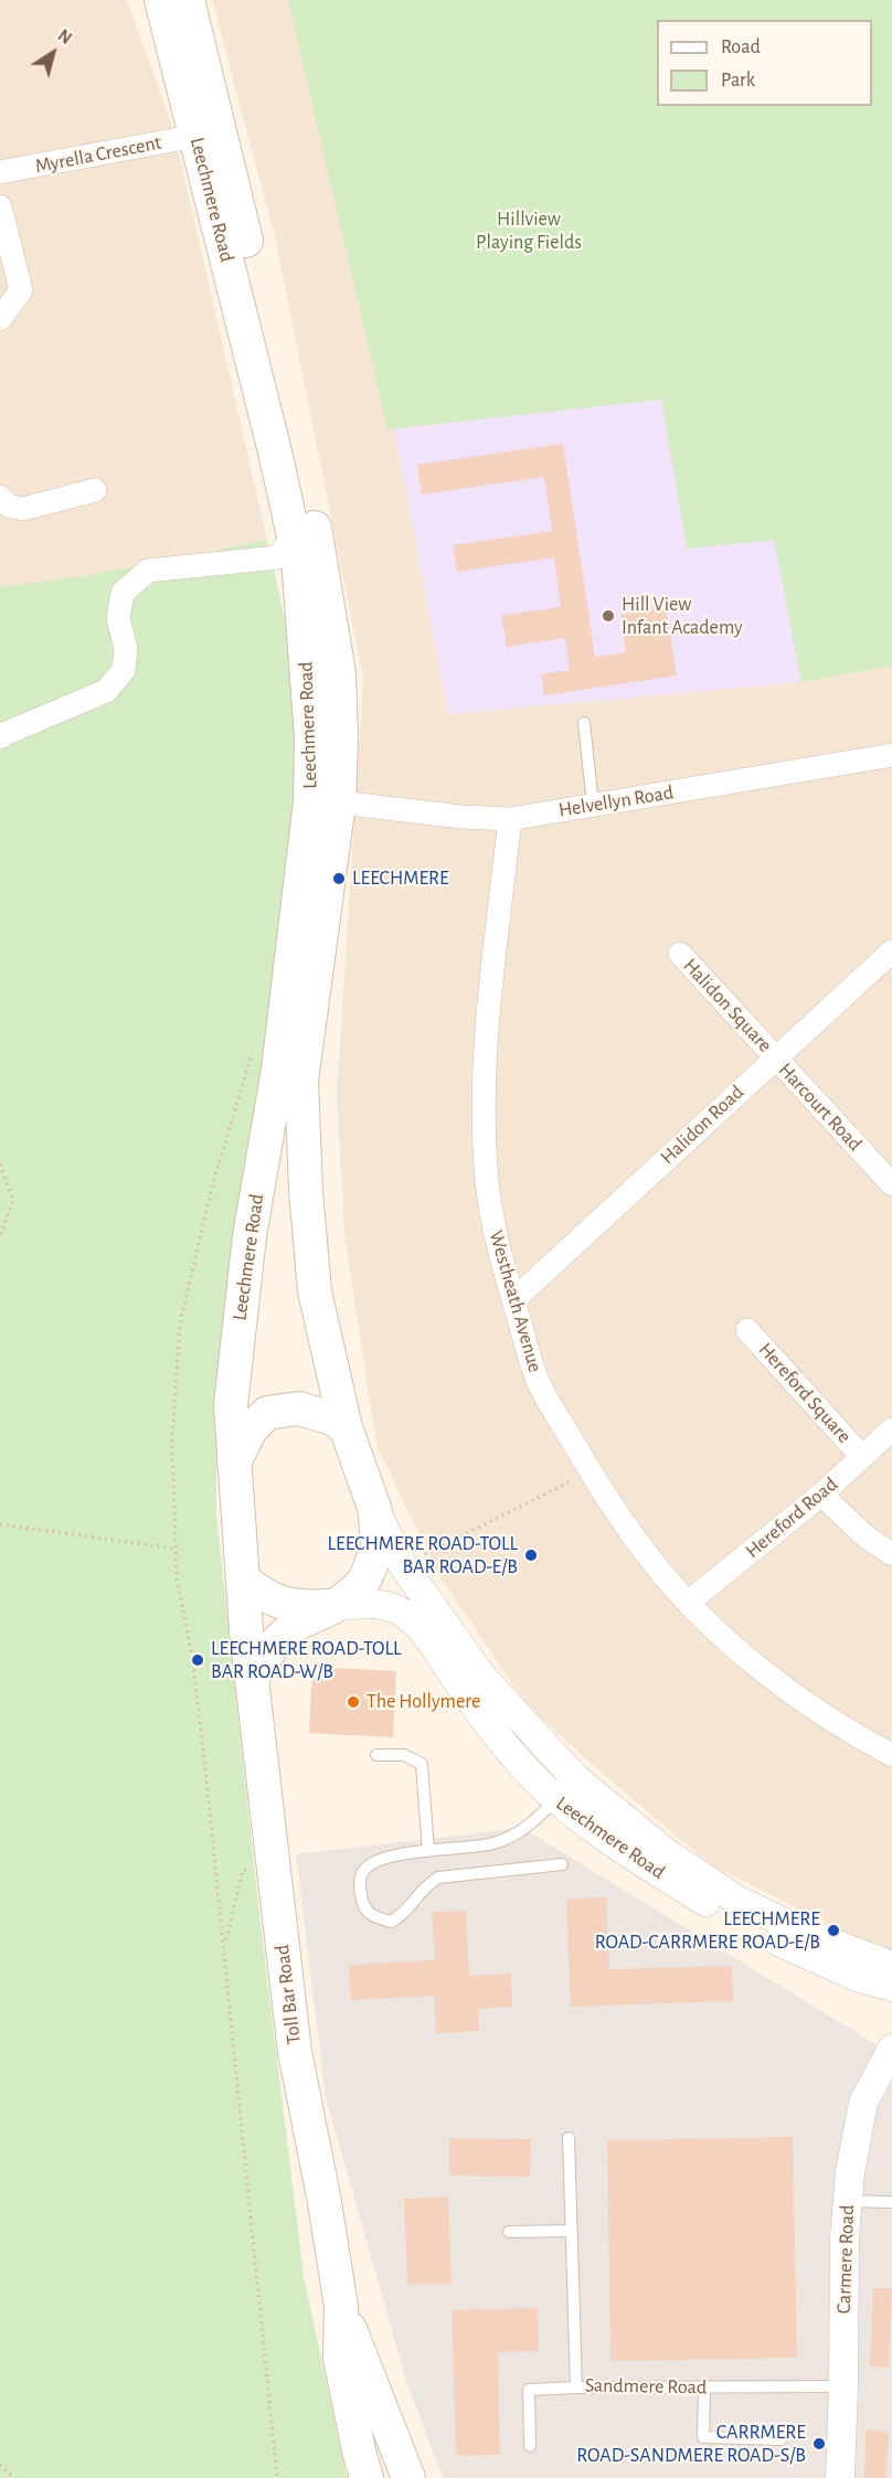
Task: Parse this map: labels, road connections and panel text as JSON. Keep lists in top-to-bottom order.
{
  "streets": {
    "main road": ["Leechmere Road", "Toll Bar Road"],
    "street": [
      "Myrella Crescent",
      "Helvellyn Road",
      "Halidon Square",
      "Harcourt Road",
      "Halidon Road",
      "Westheath Avenue",
      "Hereford Square",
      "Hereford Road",
      "Carmere Road"
    ],
    "lane": ["Sandmere Road"]
  },
  "crossings": [
    ["Myrella Crescent", "Leechmere Road"],
    ["Leechmere Road", "Helvellyn Road"],
    ["Leechmere Road", "Toll Bar Road"],
    ["Helvellyn Road", "Westheath Avenue"],
    ["Halidon Square", "Harcourt Road"],
    ["Halidon Square", "Halidon Road"],
    ["Harcourt Road", "Halidon Road"],
    ["Halidon Road", "Westheath Avenue"],
    ["Westheath Avenue", "Hereford Road"],
    ["Hereford Square", "Hereford Road"],
    ["Carmere Road", "Sandmere Road"]
  ],
  "parks": ["Hillview Playing Fields"],
  "places": [
    "Hill View Infant Academy",
    "LEECHMERE",
    "LEECHMERE ROAD-TOLL BAR ROAD-E/B",
    "LEECHMERE ROAD-TOLL BAR ROAD-W/B",
    "The Hollymere",
    "LEECHMERE ROAD-CARRMERE ROAD-E/B",
    "CARRMERE ROAD-SANDMERE ROAD-S/B"
  ],
  "legend": ["Road", "Park"],
  "north": "top right"
}
